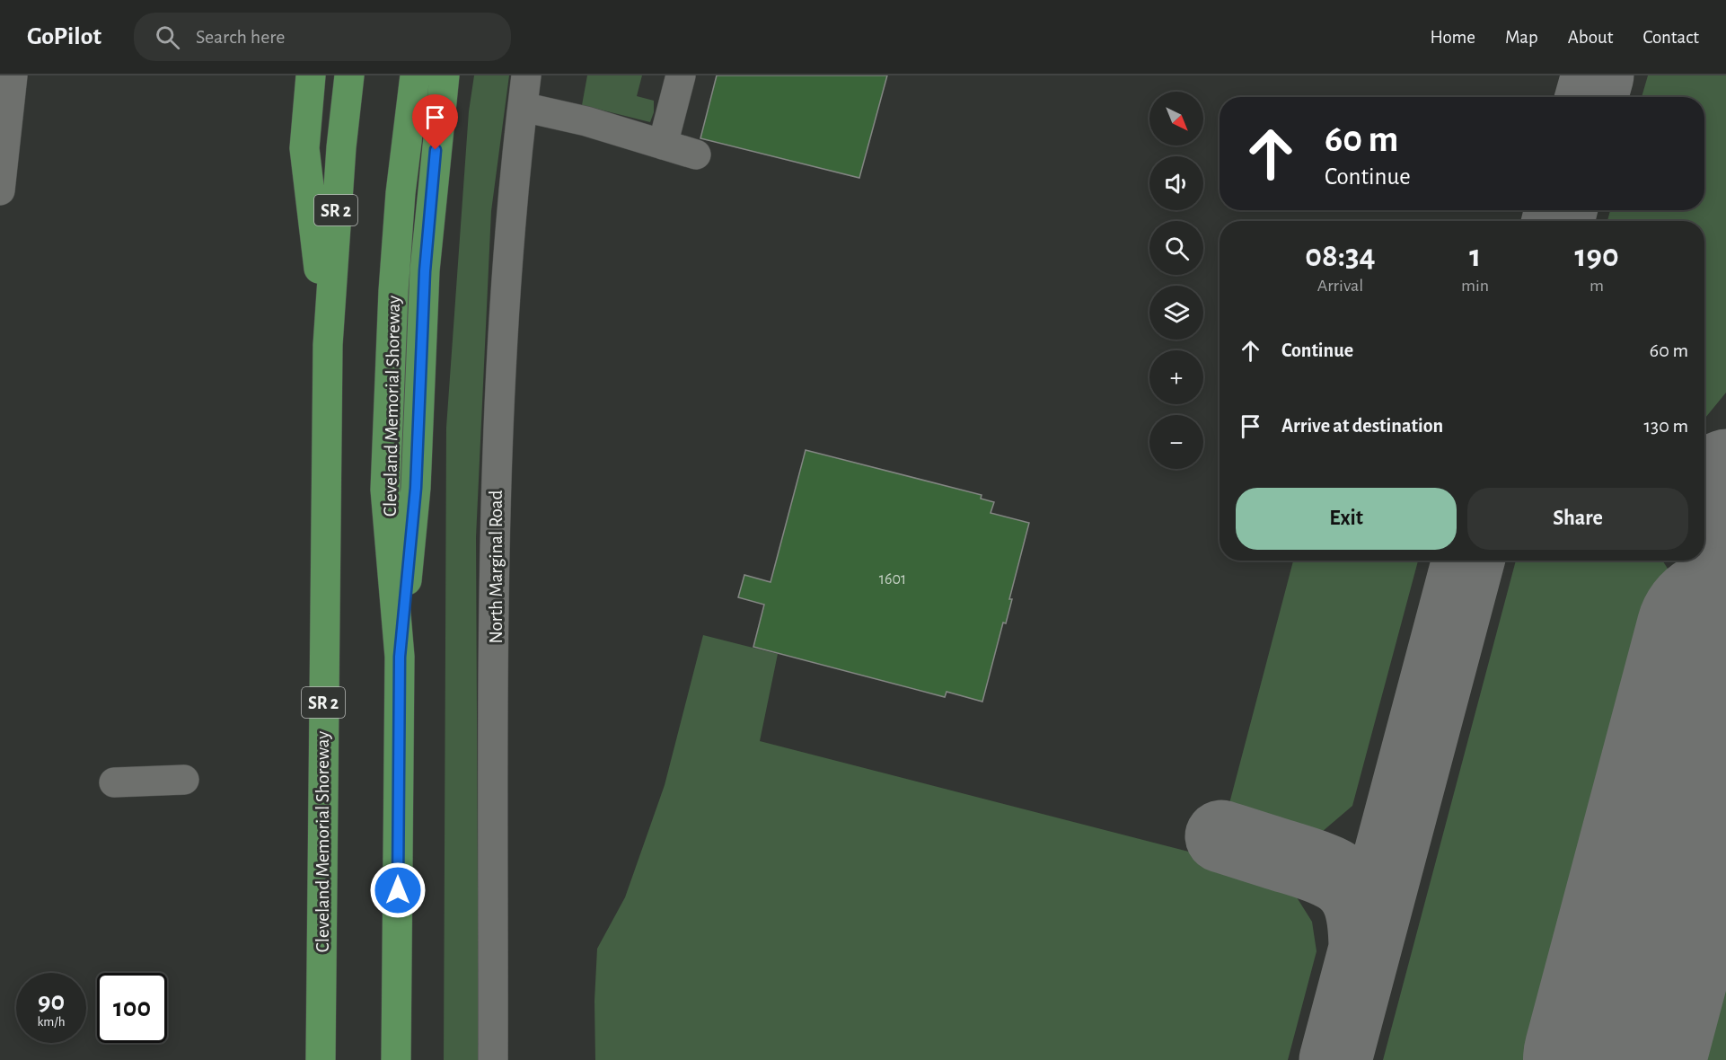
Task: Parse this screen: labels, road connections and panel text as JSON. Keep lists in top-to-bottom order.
{
  "streets": {
    "highway": ["SR 2", "Cleveland Memorial Shoreway"],
    "street": ["North Marginal Road"]
  },
  "house_numbers": ["1601"],
  "north": "bottom right",
  "page": {
    "header": "GoPilot",
    "search": "Search here",
    "nav": [
      "Home",
      "Map",
      "About",
      "Contact"
    ],
    "map_buttons": ["+", "−"],
    "turn": ["60 m", "Continue"],
    "eta": [
      "08:34",
      "Arrival",
      "1",
      "min",
      "190",
      "m"
    ],
    "list": [
      {
        "name": "Continue",
        "value": "60 m"
      },
      {
        "name": "Arrive at destination",
        "value": "130 m"
      }
    ],
    "buttons": ["Exit", "Share"],
    "speed": "90 km/h",
    "limit": "100"
  }
}
